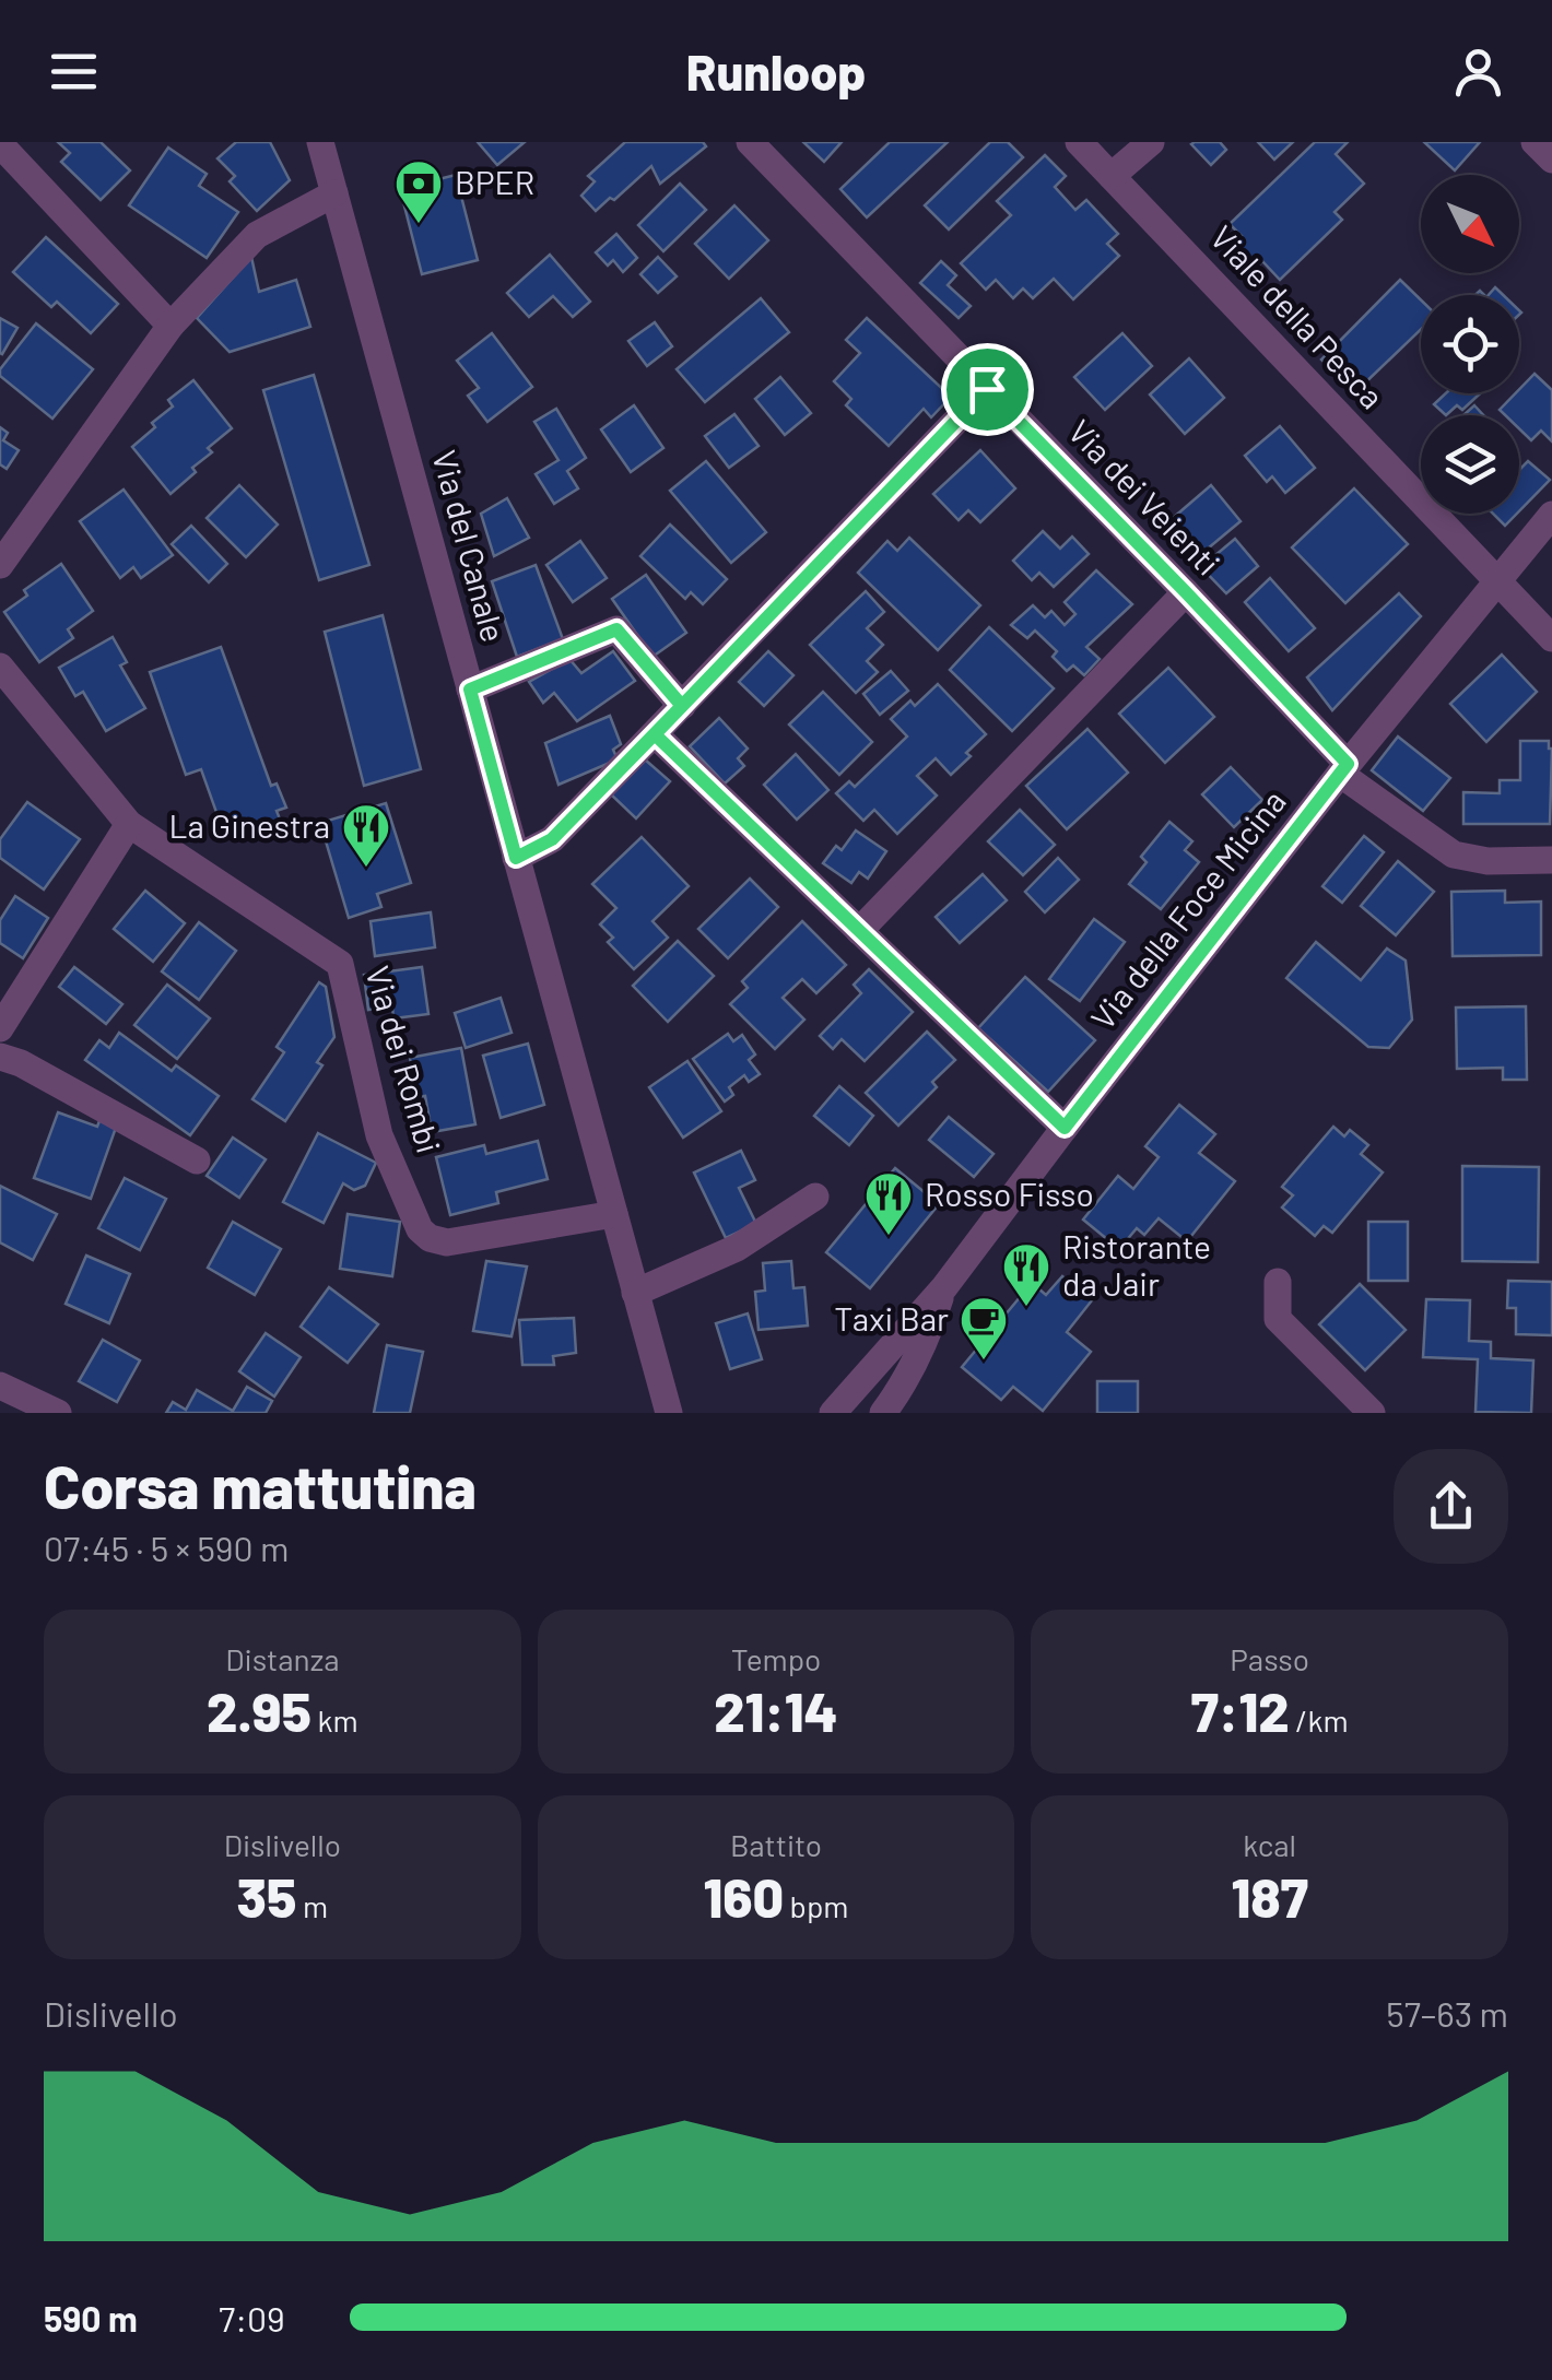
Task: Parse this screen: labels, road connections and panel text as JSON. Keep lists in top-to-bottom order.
{
  "streets": {
    "street": [
      "Viale della Pesca",
      "Via dei Veienti",
      "Via del Canale",
      "Via della Foce Micina",
      "Via dei Rombi"
    ]
  },
  "crossings": [
    ["Viale della Pesca", "Via della Foce Micina"],
    ["Via dei Veienti", "Via della Foce Micina"],
    ["Via del Canale", "Via dei Rombi"]
  ],
  "places": {
    "bank": ["BPER"],
    "restaurant": ["La Ginestra", "Rosso Fisso", "Ristorante da Jair"],
    "cafe": ["Taxi Bar"]
  },
  "north": "bottom right",
  "page": {
    "header": "Runloop",
    "heading": ["Corsa mattutina", "07:45 · 5 × 590 m"],
    "stats": [
      ["Distanza", "2.95 km"],
      ["Tempo", "21:14"],
      ["Passo", "7:12 /km"],
      ["Dislivello", "35 m"],
      ["Battito", "160 bpm"],
      ["kcal", "187"]
    ],
    "chart": ["Dislivello", "57–63 m"],
    "list": [
      {
        "name": "590 m",
        "note": "7:09"
      }
    ]
  }
}
